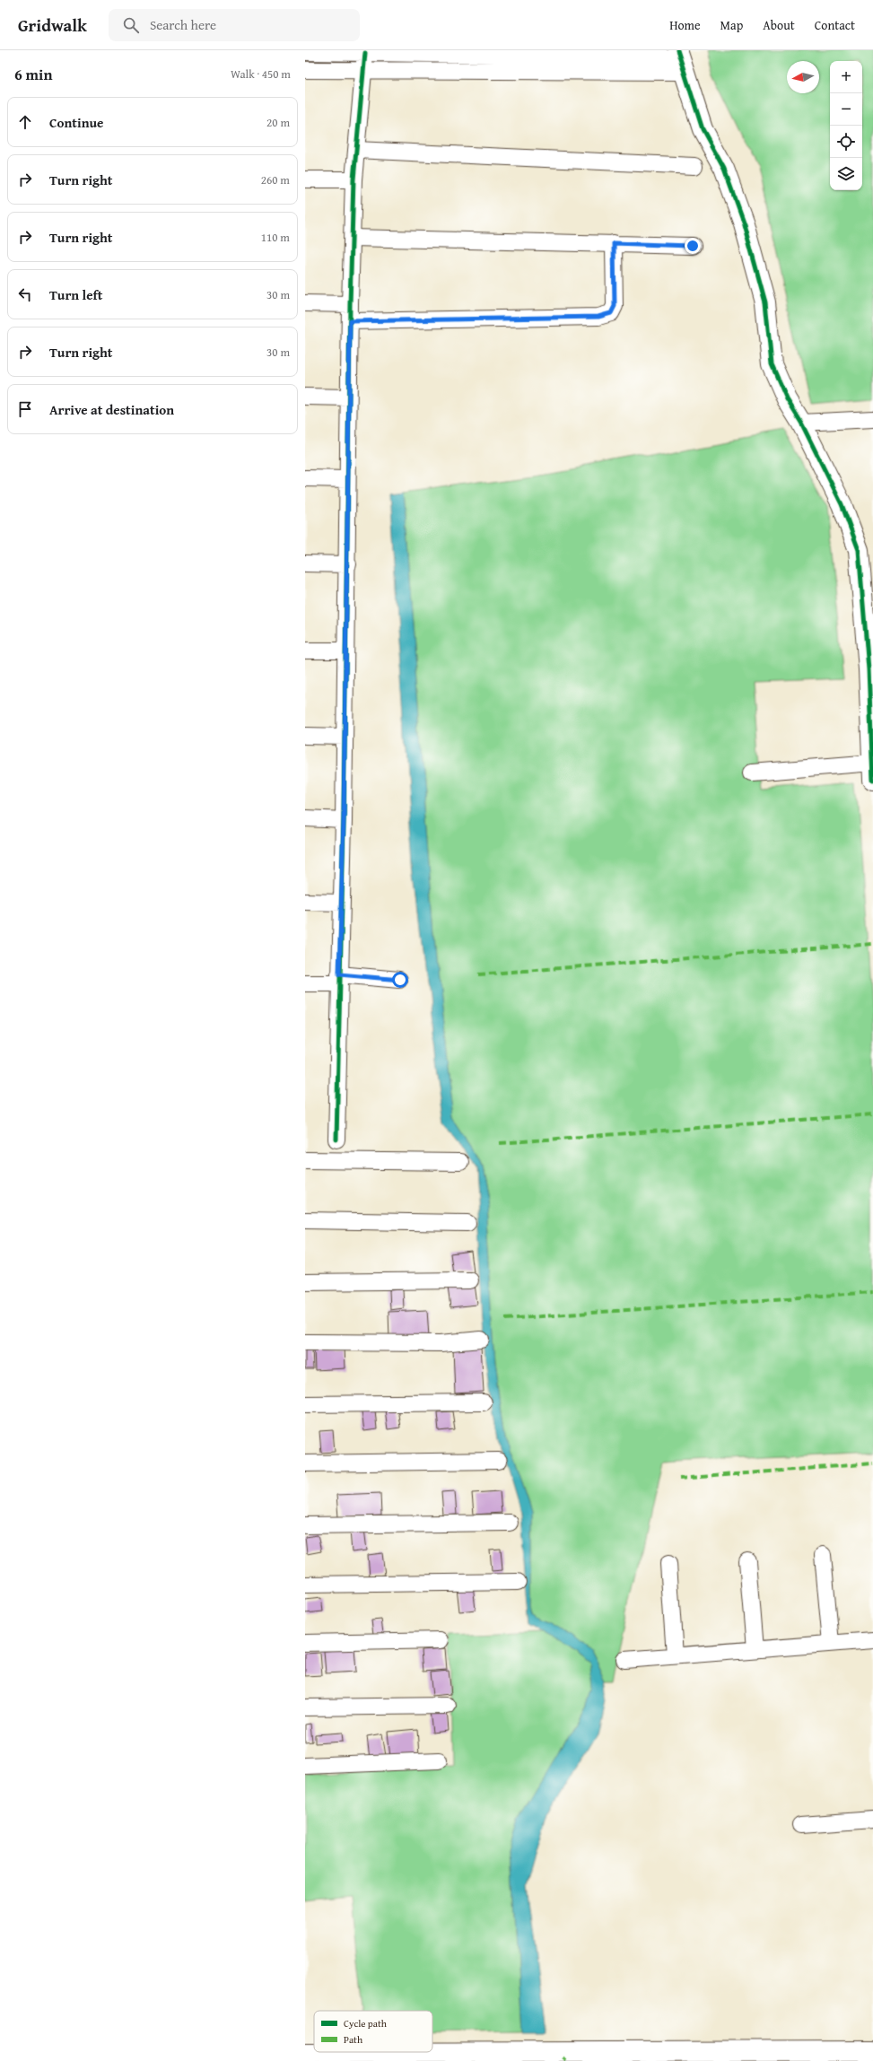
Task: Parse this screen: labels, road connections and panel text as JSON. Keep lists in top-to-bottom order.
{
  "legend": ["Cycle path", "Path"],
  "north": "left",
  "page": {
    "header": "Gridwalk",
    "search": "Search here",
    "nav": [
      "Home",
      "Map",
      "About",
      "Contact"
    ],
    "heading": ["6 min", "Walk · 450 m"],
    "map_buttons": ["+", "−"],
    "list": [
      ["Continue", "20 m"],
      ["Turn right", "260 m"],
      ["Turn right", "110 m"],
      ["Turn left", "30 m"],
      ["Turn right", "30 m"],
      "Arrive at destination"
    ]
  }
}
